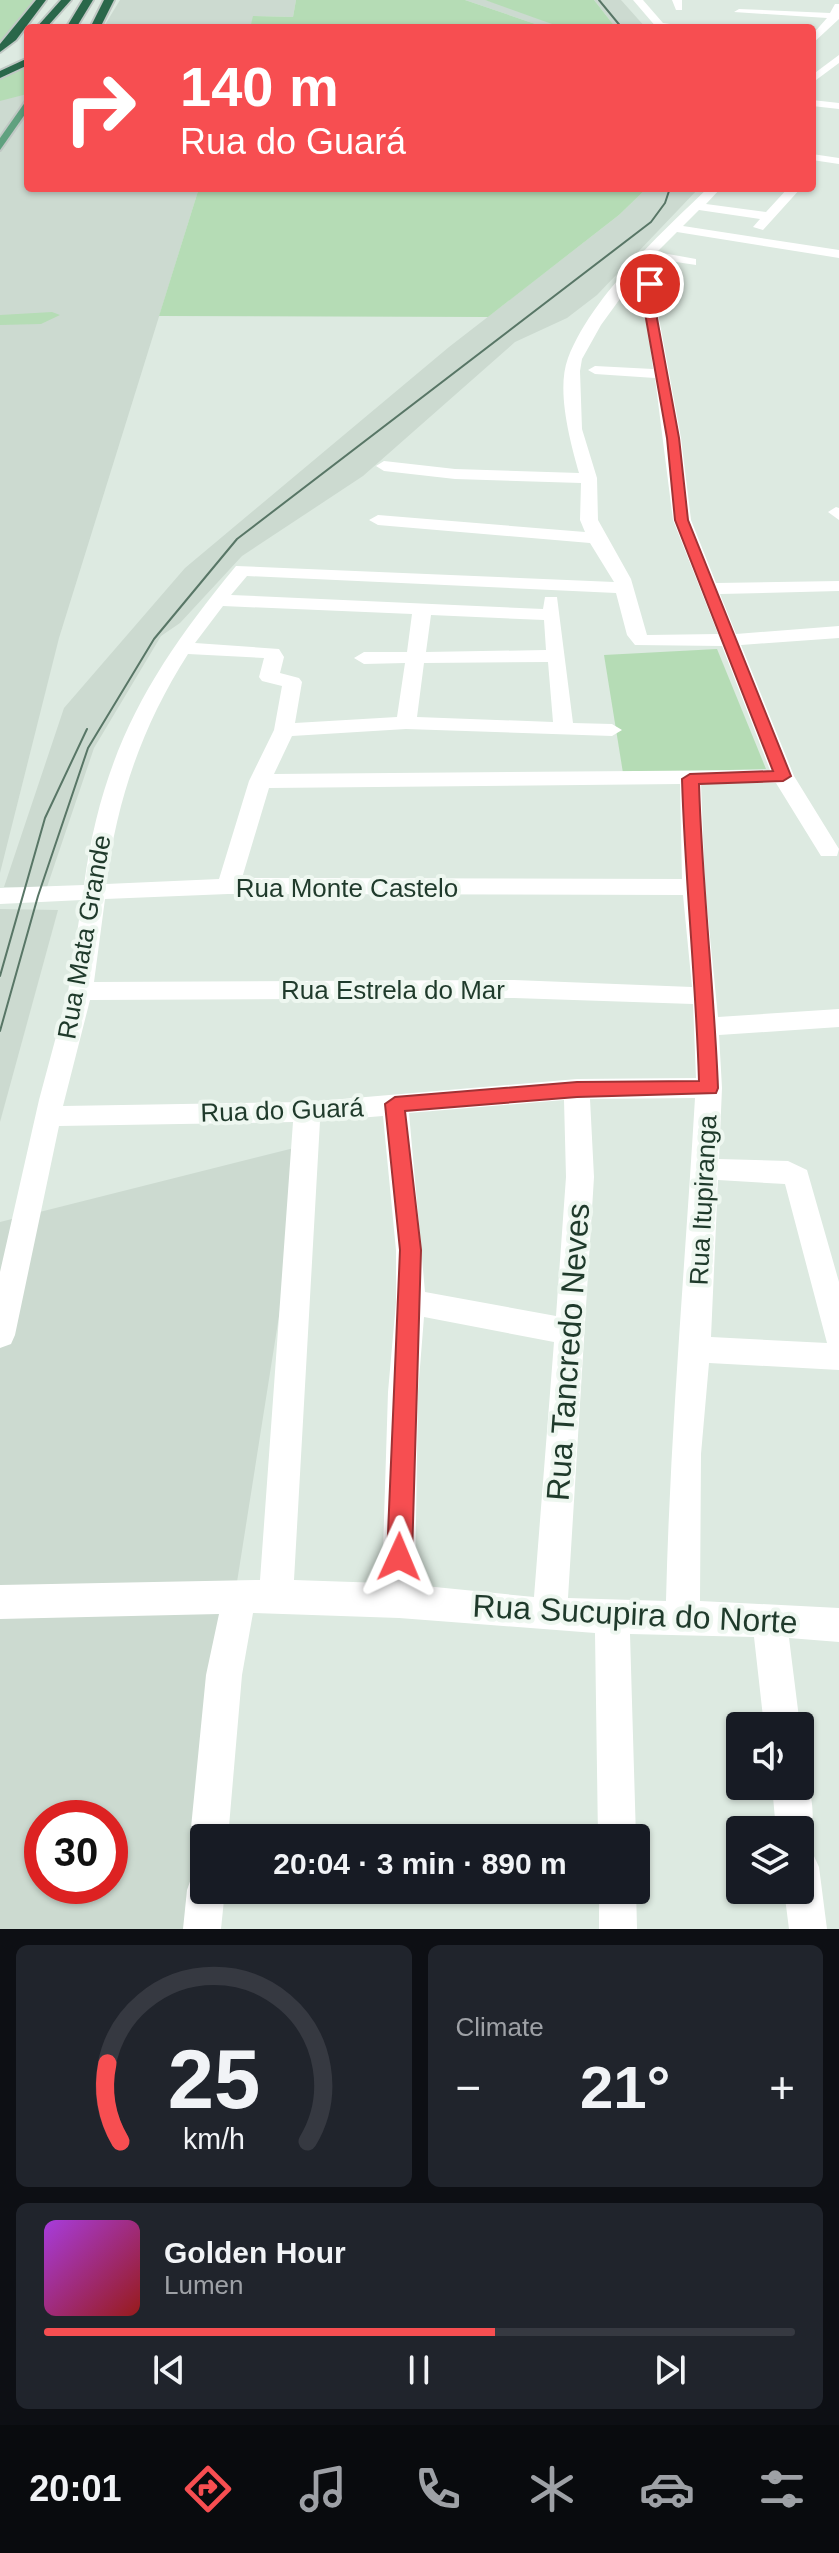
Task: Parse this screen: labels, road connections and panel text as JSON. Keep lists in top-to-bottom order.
{
  "streets": {
    "street": [
      "Rua Monte Castelo",
      "Rua Mata Grande",
      "Rua Estrela do Mar",
      "Rua do Guará",
      "Rua Itupiranga",
      "Rua Tancredo Neves",
      "Rua Sucupira do Norte"
    ]
  },
  "crossings": [
    ["Rua Monte Castelo", "Rua Mata Grande"],
    ["Rua Monte Castelo", "Rua Itupiranga"],
    ["Rua Mata Grande", "Rua Estrela do Mar"],
    ["Rua Mata Grande", "Rua do Guará"],
    ["Rua Estrela do Mar", "Rua Itupiranga"],
    ["Rua do Guará", "Rua Itupiranga"],
    ["Rua do Guará", "Rua Tancredo Neves"],
    ["Rua Itupiranga", "Rua Sucupira do Norte"],
    ["Rua Tancredo Neves", "Rua Sucupira do Norte"]
  ],
  "page": {
    "turn": ["140 m", "Rua do Guará"],
    "limit": "30",
    "trip": "20:04 · 3 min · 890 m",
    "tile": "Climate",
    "heat": ["−", "21°", "+"],
    "song": ["Golden Hour", "Lumen"],
    "tabs": "20:01",
    "gauge": ["25", "km/h"]
  }
}
